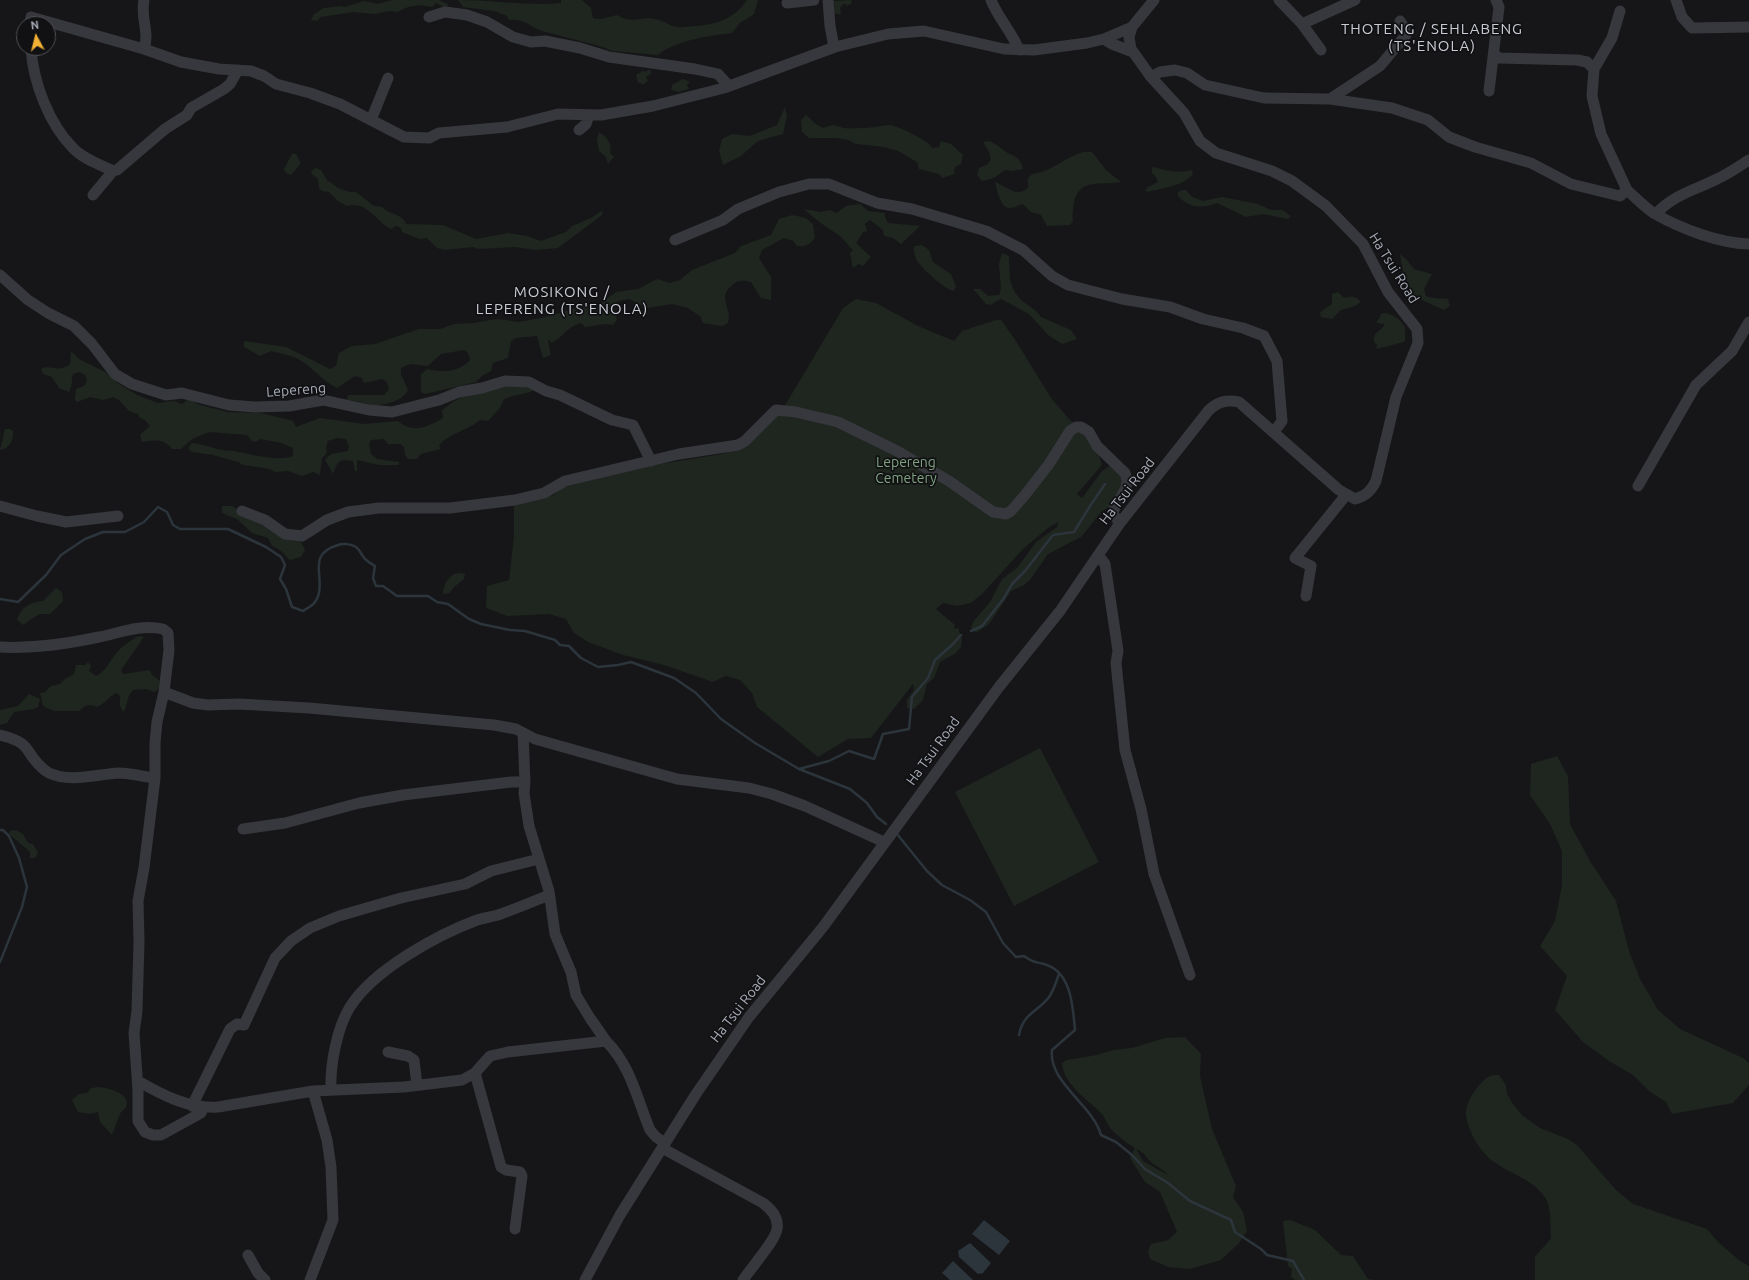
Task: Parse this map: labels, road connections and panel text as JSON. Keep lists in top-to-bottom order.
{
  "streets": {
    "street": ["Ha Tsui Road", "Lepereng"]
  },
  "districts": ["THOTENG / SEHLABENG (TS'ENOLA)", "MOSIKONG / LEPERENG (TS'ENOLA)"],
  "parks": ["Lepereng Cemetery"],
  "north": "top"
}
